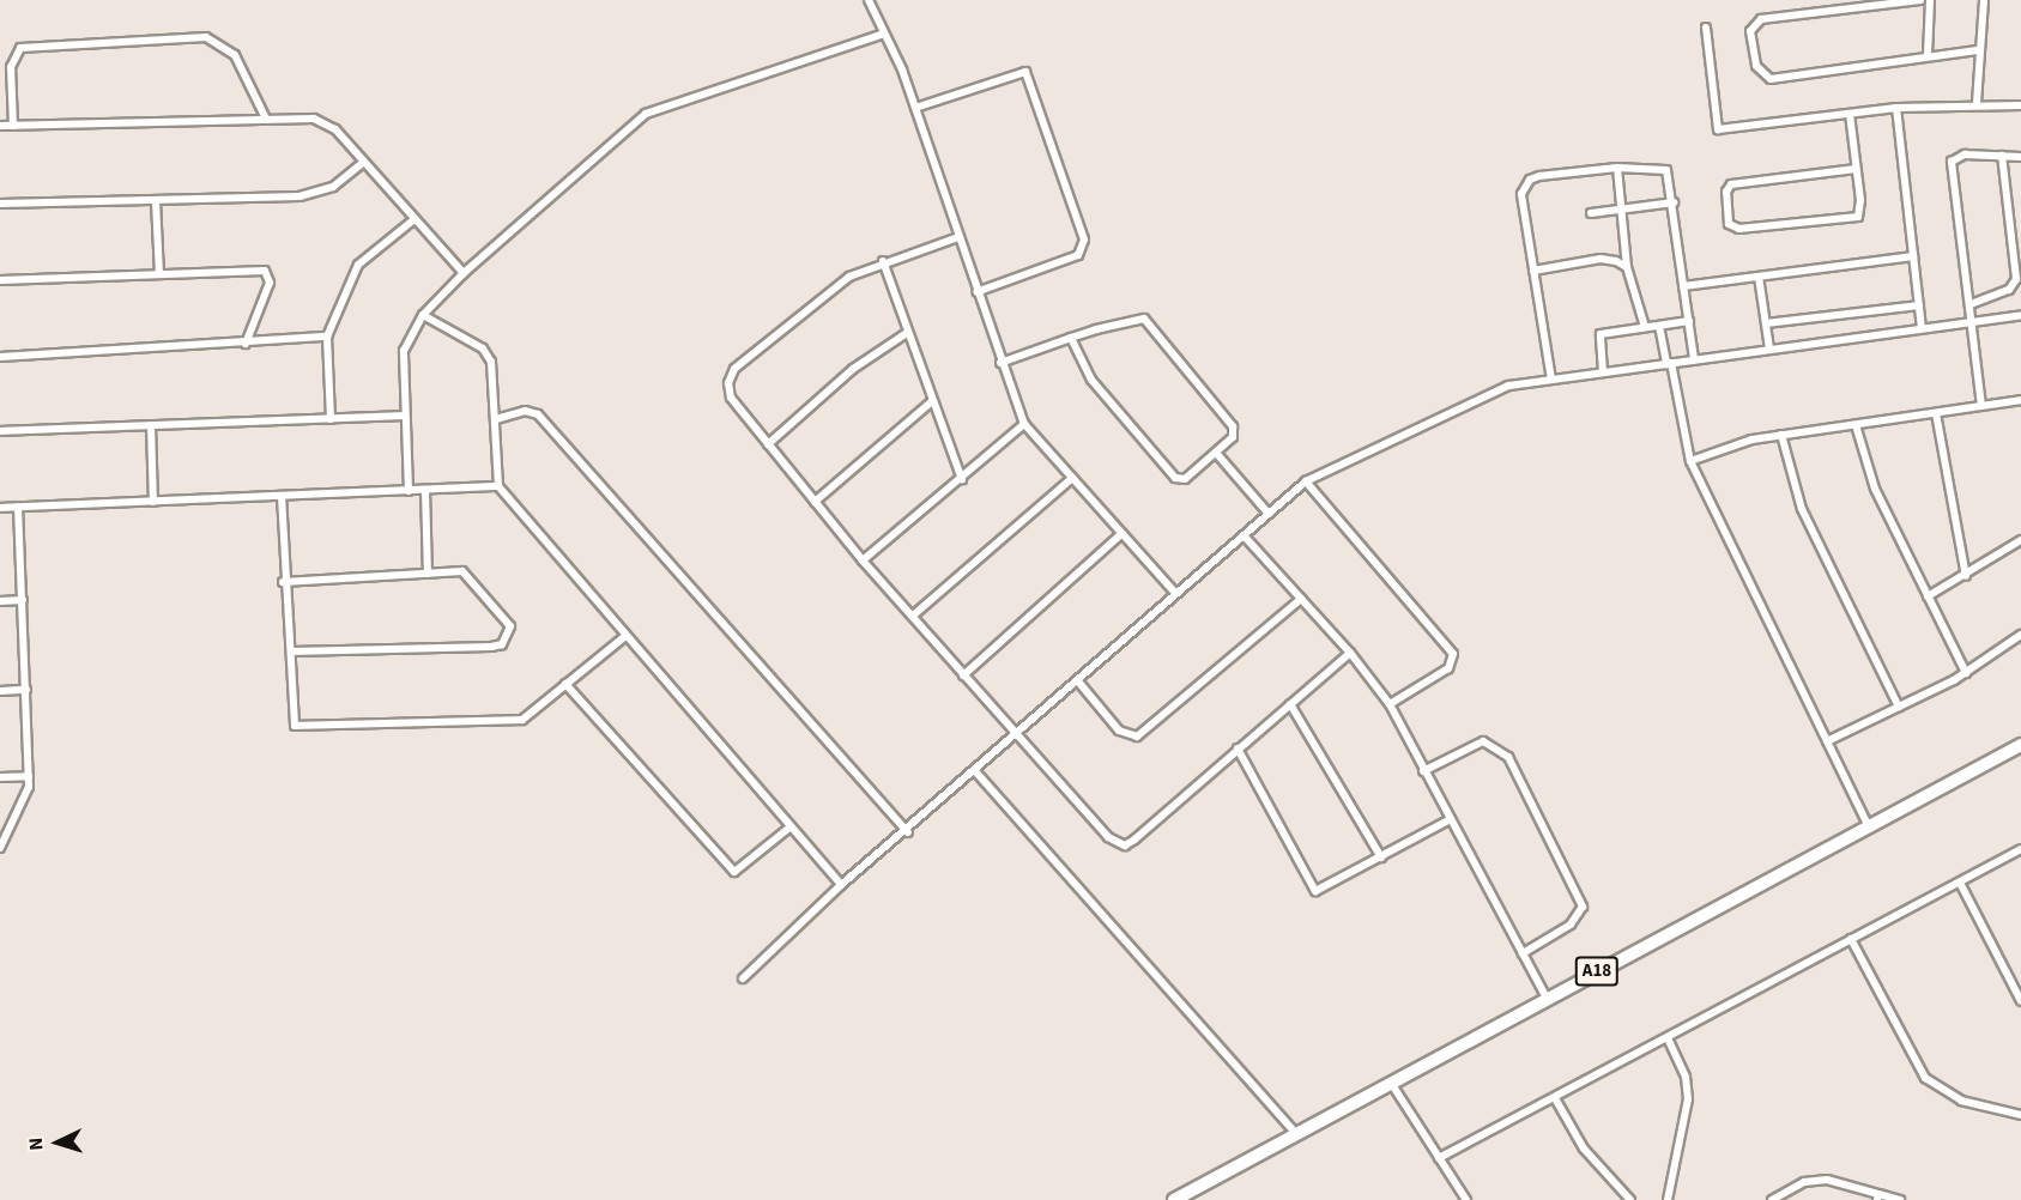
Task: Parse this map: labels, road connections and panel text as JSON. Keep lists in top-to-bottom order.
{
  "streets": {
    "highway": ["A18"]
  },
  "north": "left"
}
